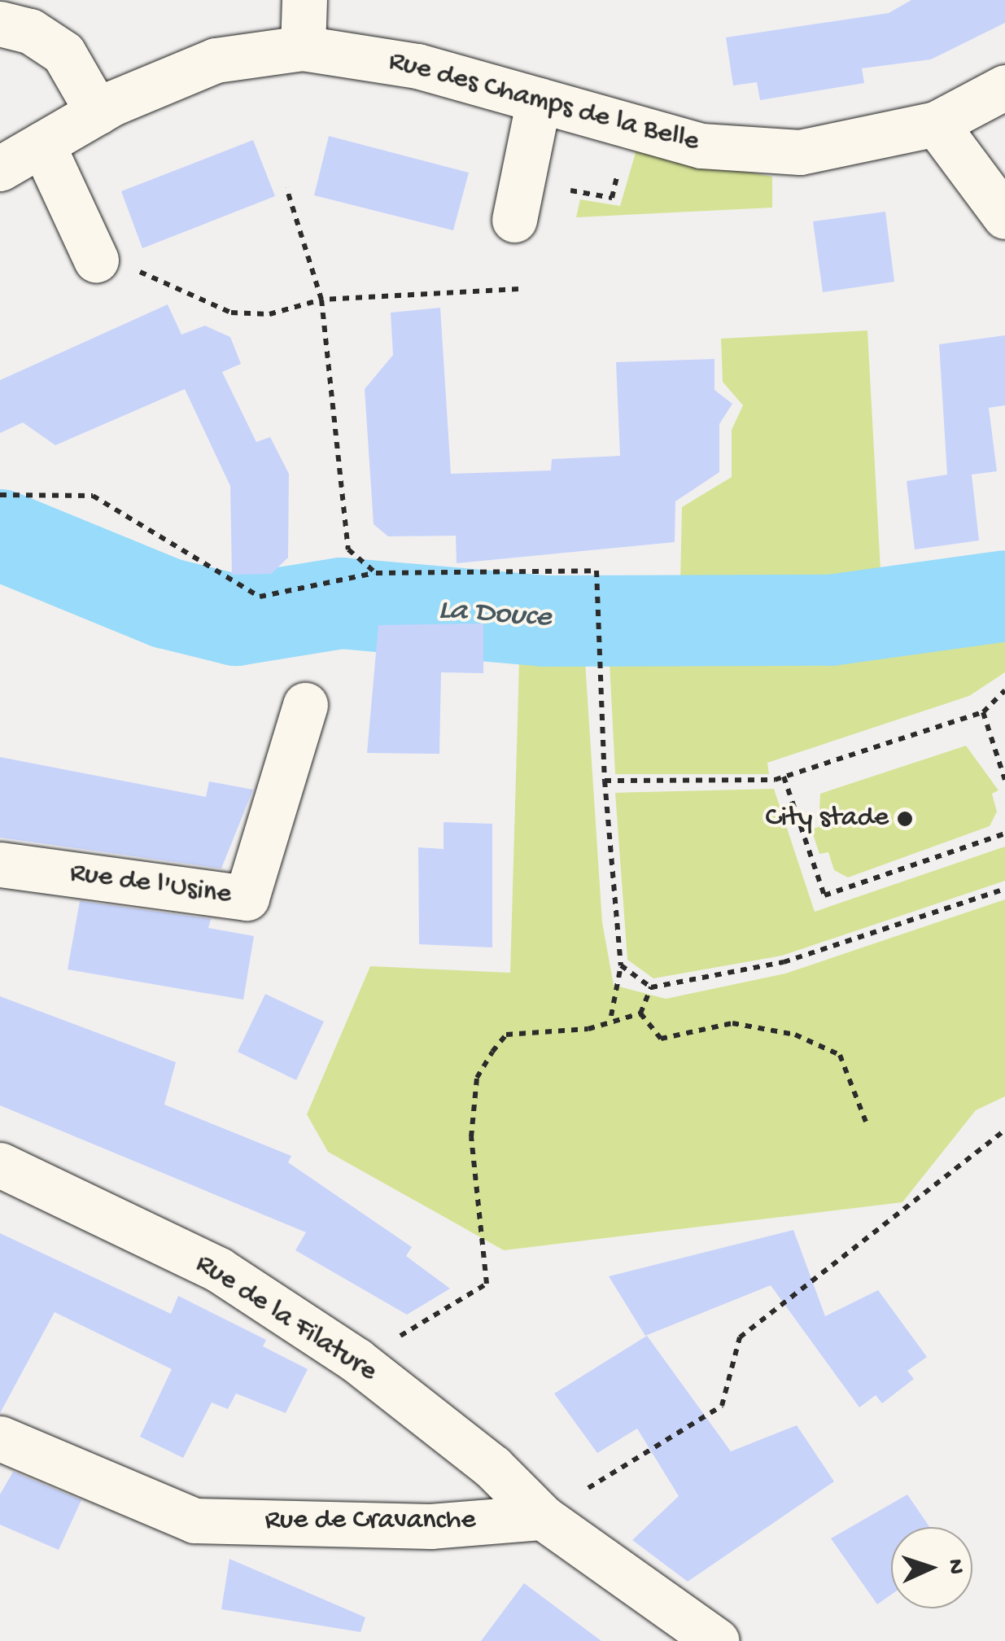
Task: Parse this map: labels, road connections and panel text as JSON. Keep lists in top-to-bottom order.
{
  "streets": {
    "street": [
      "Rue des Champs de la Belle",
      "Rue de l'Usine",
      "Rue de la Filature",
      "Rue de Cravanche"
    ]
  },
  "crossings": [
    ["Rue de la Filature", "Rue de Cravanche"]
  ],
  "water": ["La Douce"],
  "places": ["City stade"],
  "north": "right"
}
